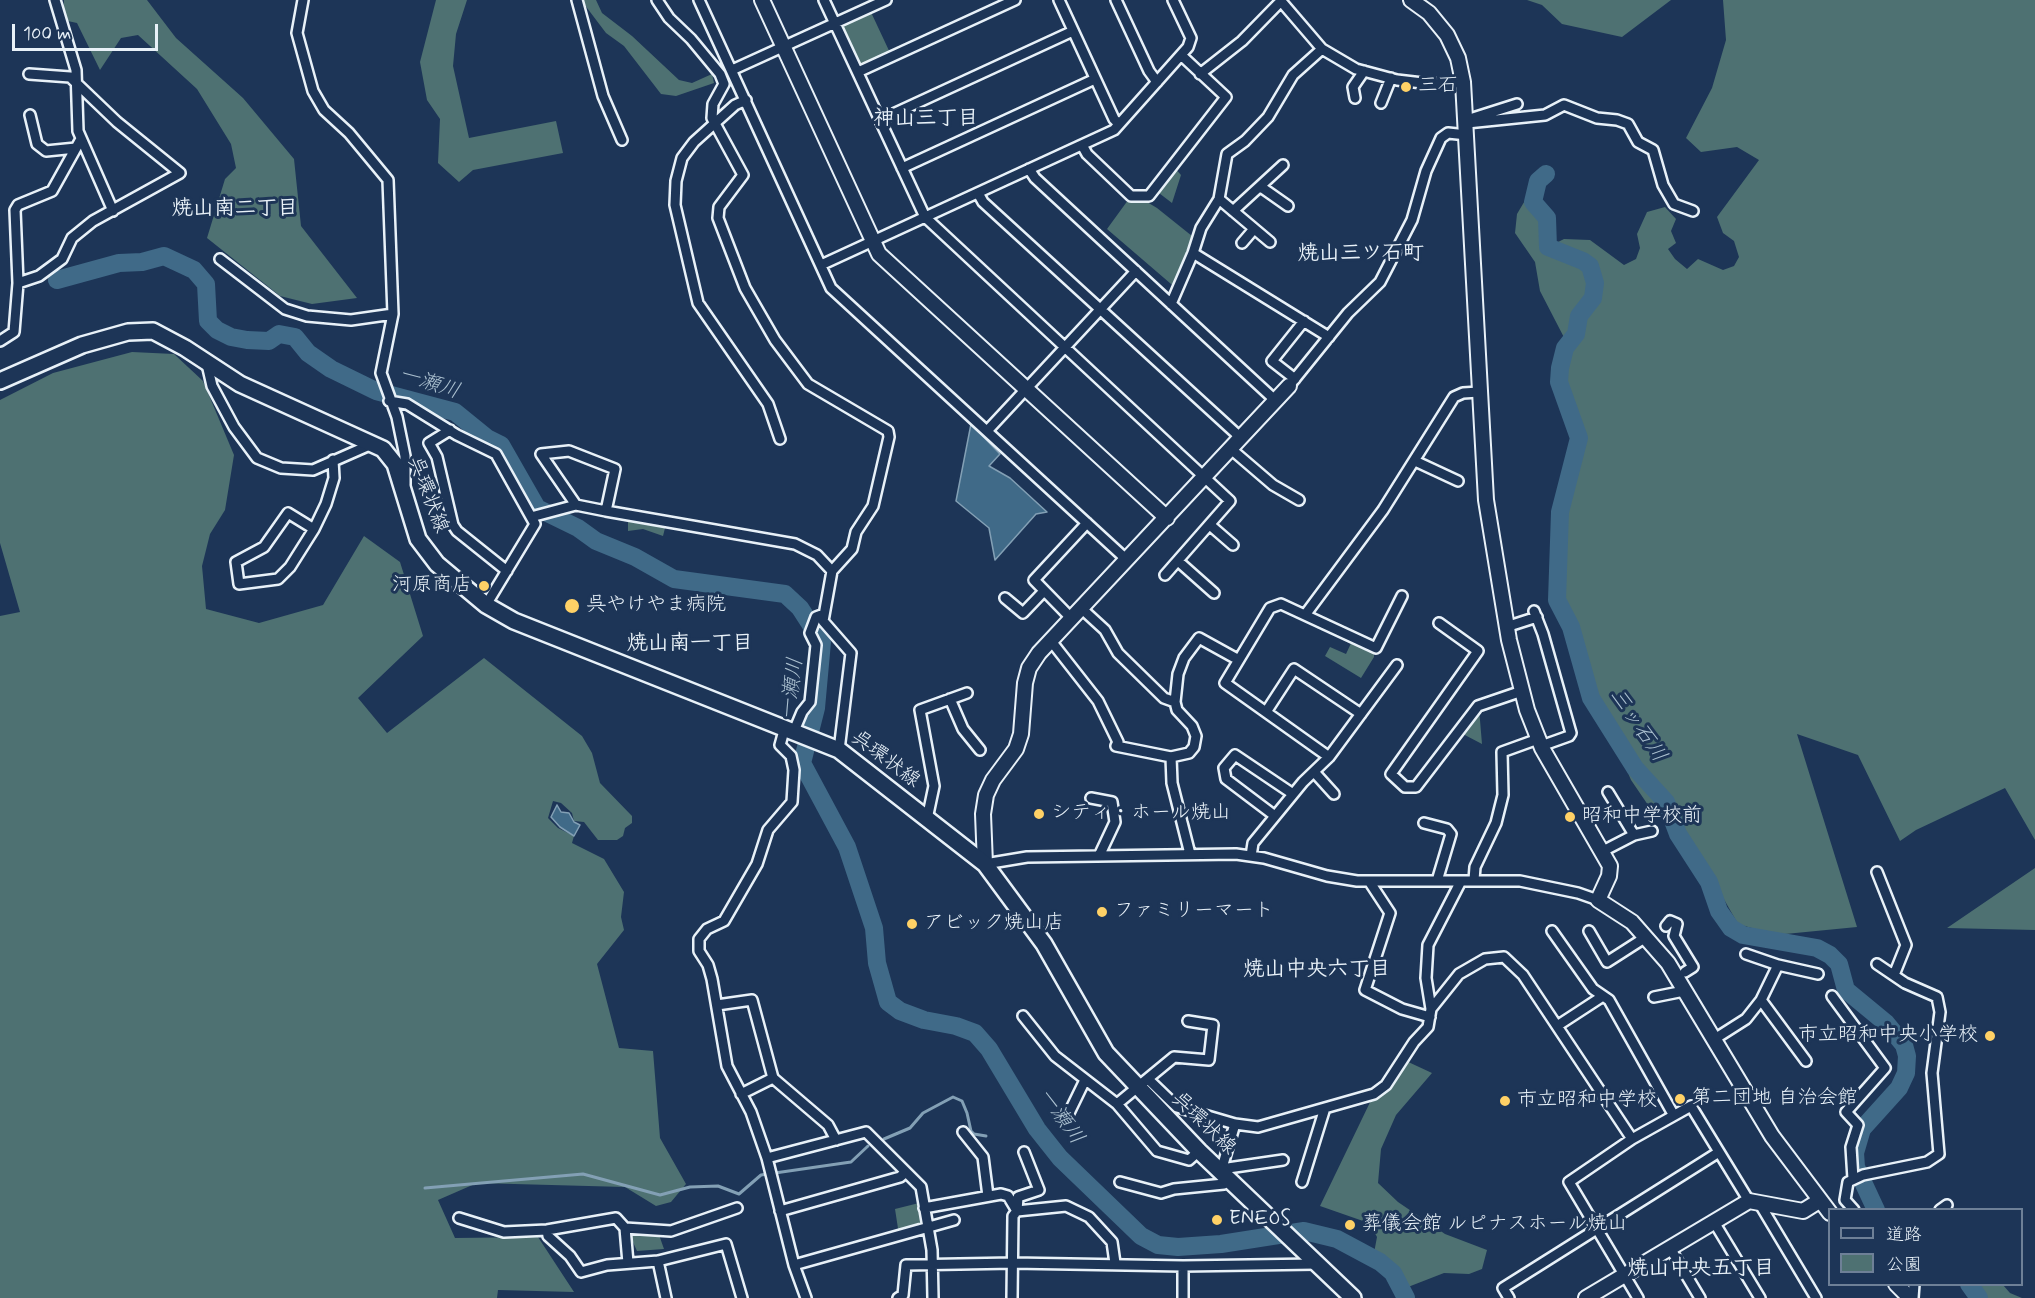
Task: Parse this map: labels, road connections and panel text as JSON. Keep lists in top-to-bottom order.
{
  "streets": {
    "main road": ["呉環状線"]
  },
  "districts": [
    "神山三丁目",
    "焼山南二丁目",
    "焼山三ツ石町",
    "焼山南一丁目",
    "焼山中央六丁目",
    "焼山中央五丁目"
  ],
  "water": ["一瀬川", "三ッ石川"],
  "places": [
    "三石",
    "河原商店",
    "呉やけやま病院",
    "シティ・ホール焼山",
    "昭和中学校前",
    "ファミリーマート",
    "アビック焼山店",
    "市立昭和中央小学校",
    "第二団地 自治会館",
    "市立昭和中学校",
    "ENEOS",
    "葬儀会館 ルピナスホール焼山"
  ],
  "legend": ["道路", "公園"],
  "scale_bar": "100 m"
}
